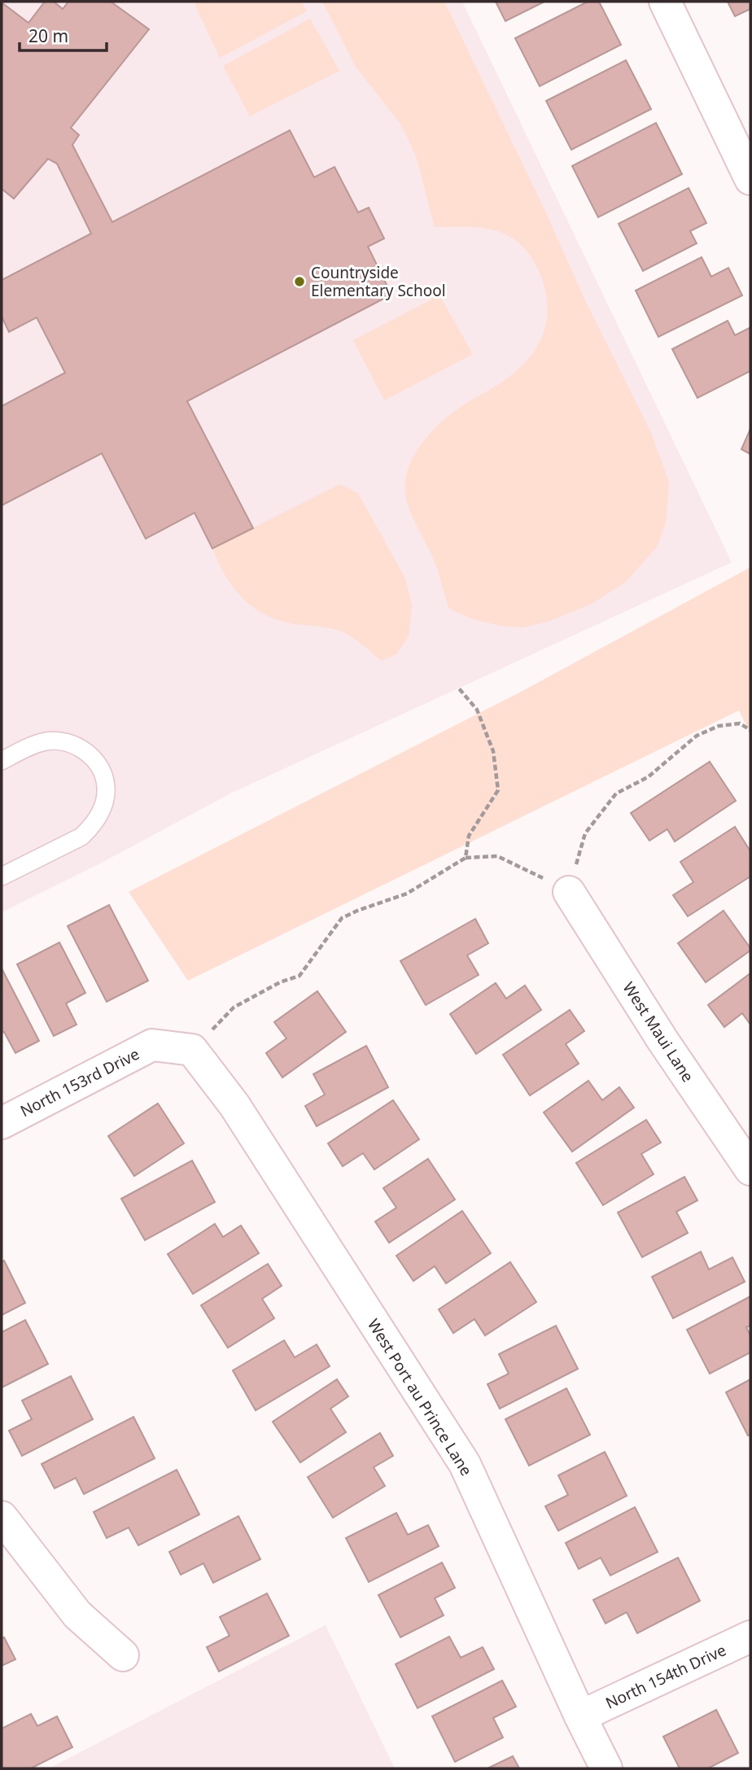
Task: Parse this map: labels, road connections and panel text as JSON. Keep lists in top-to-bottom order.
{
  "streets": {
    "street": [
      "West Maui Lane",
      "North 153rd Drive",
      "West Port au Prince Lane",
      "North 154th Drive"
    ]
  },
  "crossings": [
    ["North 153rd Drive", "West Port au Prince Lane"],
    ["West Port au Prince Lane", "North 154th Drive"]
  ],
  "places": ["Countryside Elementary School"],
  "scale_bar": "20 m"
}
